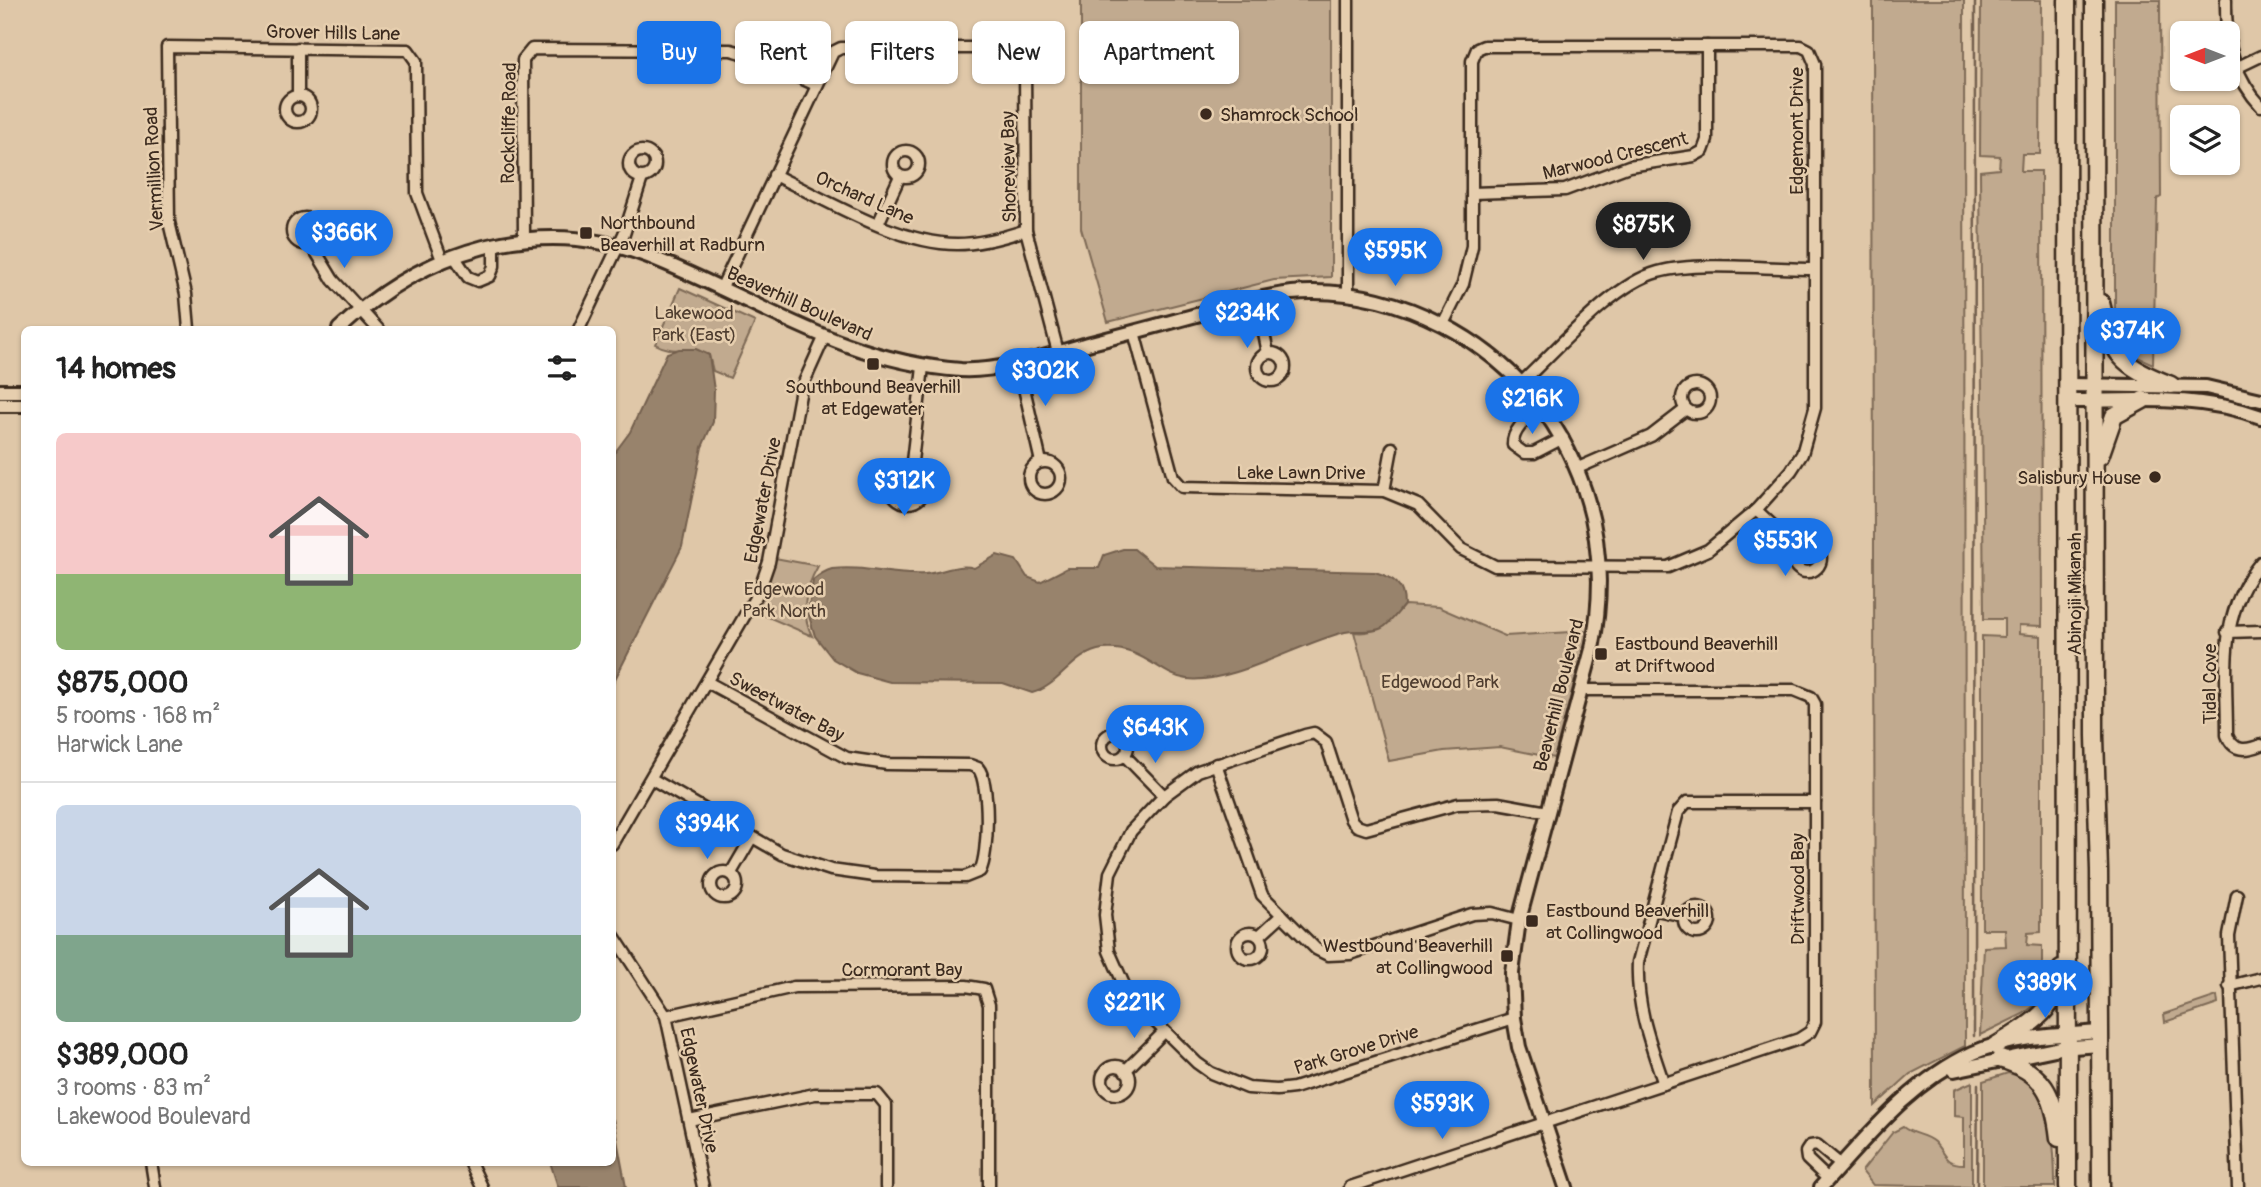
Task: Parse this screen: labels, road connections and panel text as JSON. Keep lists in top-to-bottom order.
{
  "streets": {
    "main road": ["Abinojii Mikanah"],
    "street": [
      "Grover Hills Lane",
      "Rockcliffe Road",
      "Edgemont Drive",
      "Marwood Crescent",
      "Shoreview Bay",
      "Vermillion Road",
      "Orchard Lane",
      "Beaverhill Boulevard",
      "Lake Lawn Drive",
      "Edgewater Drive",
      "Tidal Cove",
      "Sweetwater Bay",
      "Driftwood Bay",
      "Cormorant Bay",
      "Park Grove Drive"
    ]
  },
  "crossings": [
    ["Grover Hills Lane", "Vermillion Road"],
    ["Grover Hills Lane", "Beaverhill Boulevard"],
    ["Rockcliffe Road", "Shoreview Bay"],
    ["Rockcliffe Road", "Beaverhill Boulevard"],
    ["Edgemont Drive", "Marwood Crescent"],
    ["Edgemont Drive", "Beaverhill Boulevard"],
    ["Edgemont Drive", "Lake Lawn Drive"],
    ["Shoreview Bay", "Orchard Lane"],
    ["Shoreview Bay", "Beaverhill Boulevard"],
    ["Beaverhill Boulevard", "Lake Lawn Drive"],
    ["Beaverhill Boulevard", "Edgewater Drive"],
    ["Beaverhill Boulevard", "Driftwood Bay"],
    ["Beaverhill Boulevard", "Park Grove Drive"],
    ["Edgewater Drive", "Sweetwater Bay"],
    ["Edgewater Drive", "Cormorant Bay"]
  ],
  "parks": ["Lakewood Park (East)", "Edgewood Park North", "Edgewood Park"],
  "places": {
    "other": ["Shamrock School", "Salisbury House"],
    "transit": [
      "Northbound Beaverhill at Radburn",
      "Southbound Beaverhill at Edgewater",
      "Eastbound Beaverhill at Driftwood",
      "Eastbound Beaverhill at Collingwood",
      "Westbound Beaverhill at Collingwood"
    ]
  },
  "north": "left",
  "page": {
    "chip": [
      "Buy",
      "Rent",
      "Filters",
      "New",
      "Apartment"
    ],
    "price": [
      "$875K",
      "$366K",
      "$595K",
      "$234K",
      "$374K",
      "$302K",
      "$216K",
      "$312K",
      "$553K",
      "$643K",
      "$394K",
      "$389K",
      "$221K",
      "$593K"
    ],
    "heading": "14 homes",
    "list": [
      {
        "name": "$875,000",
        "note": "5 rooms · 168 m² · Harwick Lane"
      },
      {
        "name": "$389,000",
        "note": "3 rooms · 83 m² · Lakewood Boulevard"
      }
    ]
  }
}
